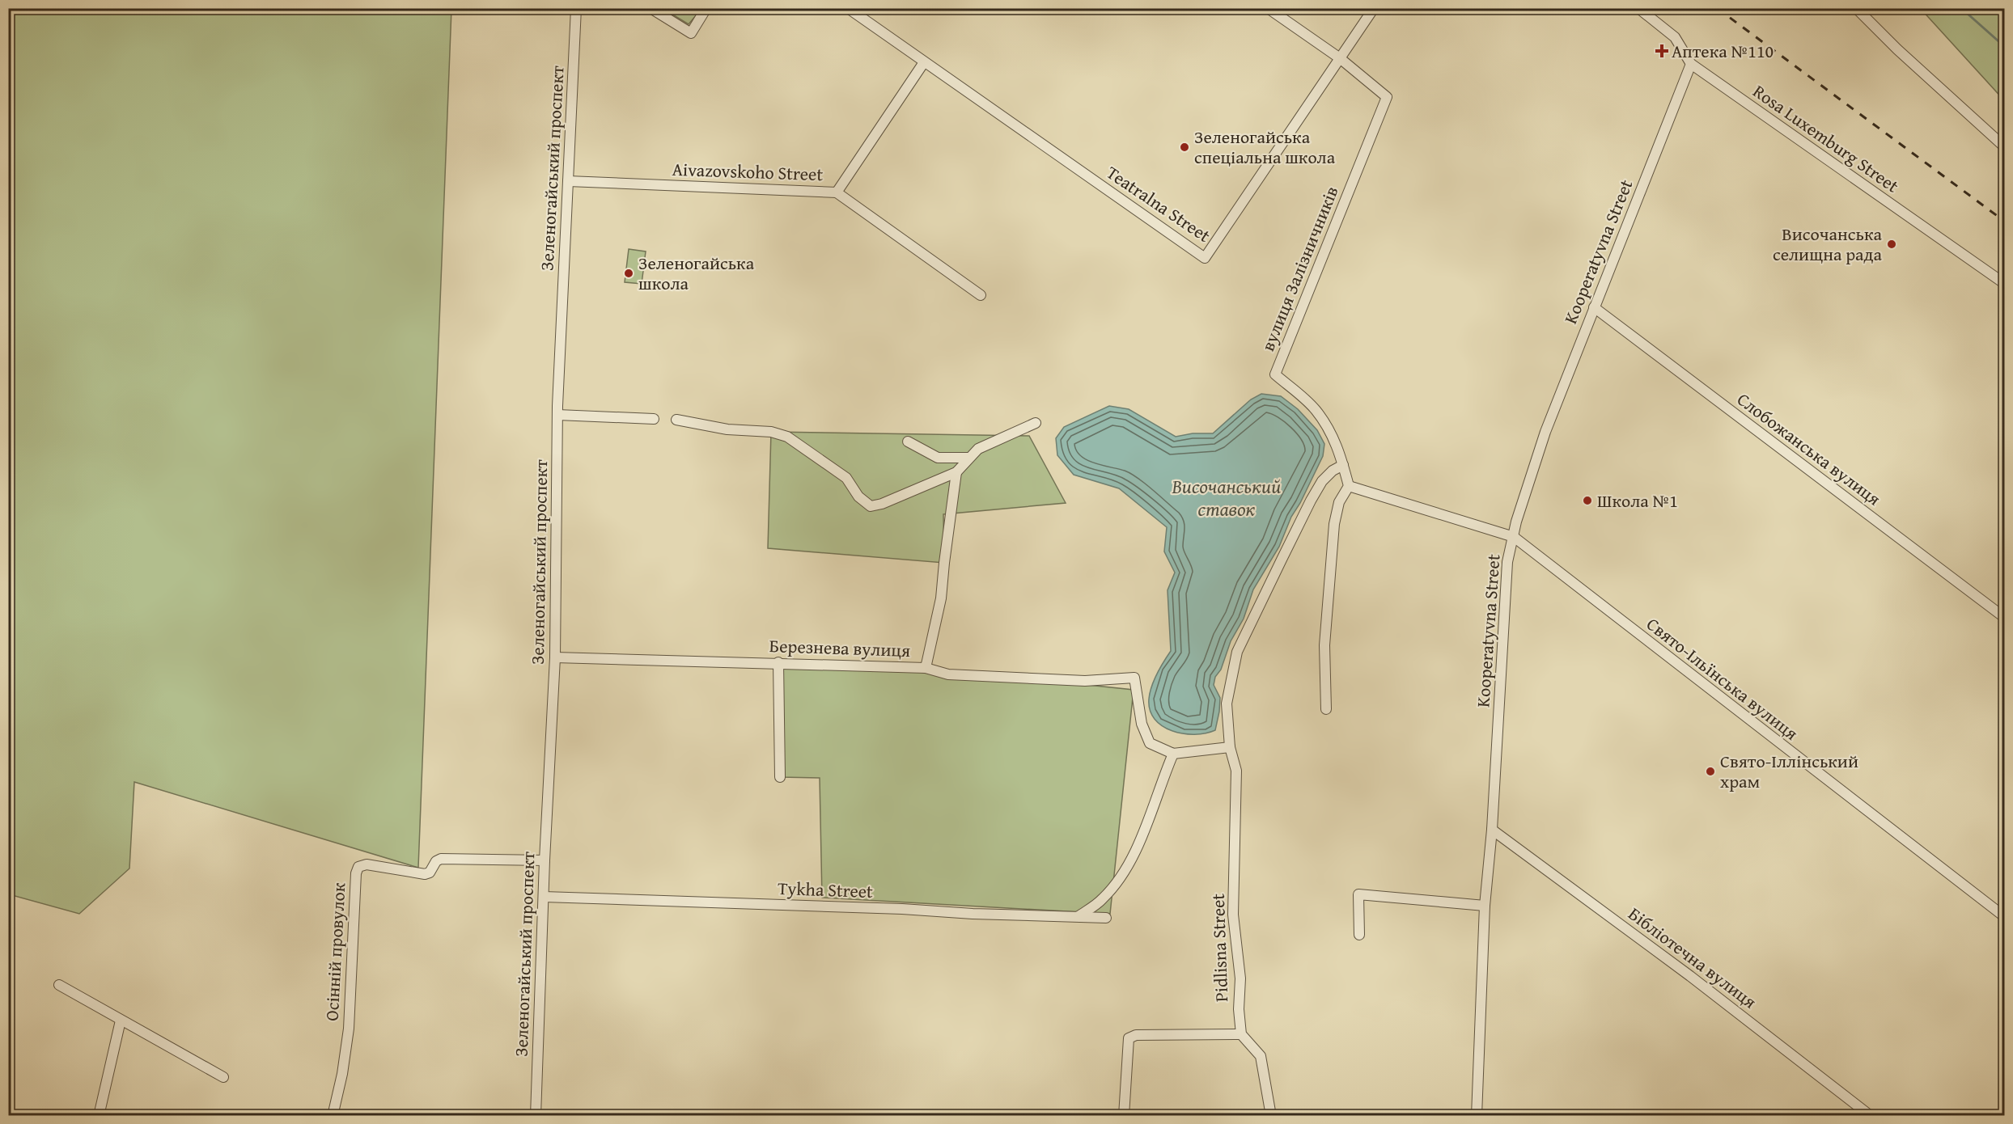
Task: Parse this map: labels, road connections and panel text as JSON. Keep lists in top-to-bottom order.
{
  "streets": {
    "street": [
      "Rosa Luxemburg Street",
      "Зеленогайський проспект",
      "Aivazovskoho Street",
      "Teatralna Street",
      "Kooperatyvna Street",
      "вулиця Залізничників",
      "Слобожанська вулиця",
      "Березнева вулиця",
      "Свято-Ільїнська вулиця",
      "Tykha Street",
      "Pidlisna Street",
      "Осінній провулок",
      "Бібліотечна вулиця"
    ]
  },
  "crossings": [
    ["Rosa Luxemburg Street", "Kooperatyvna Street"],
    ["Зеленогайський проспект", "Aivazovskoho Street"],
    ["Зеленогайський проспект", "Березнева вулиця"],
    ["Зеленогайський проспект", "Tykha Street"],
    ["Зеленогайський проспект", "Осінній провулок"],
    ["Teatralna Street", "вулиця Залізничників"],
    ["Kooperatyvna Street", "Слобожанська вулиця"],
    ["Kooperatyvna Street", "Свято-Ільїнська вулиця"],
    ["Kooperatyvna Street", "Бібліотечна вулиця"],
    ["вулиця Залізничників", "Pidlisna Street"]
  ],
  "water": ["Височанський ставок"],
  "places": {
    "health": ["Аптека №110"],
    "other": [
      "Зеленогайська спеціальна школа",
      "Височанська селищна рада",
      "Зеленогайська школа",
      "Школа №1",
      "Свято-Іллінський храм"
    ]
  }
}
